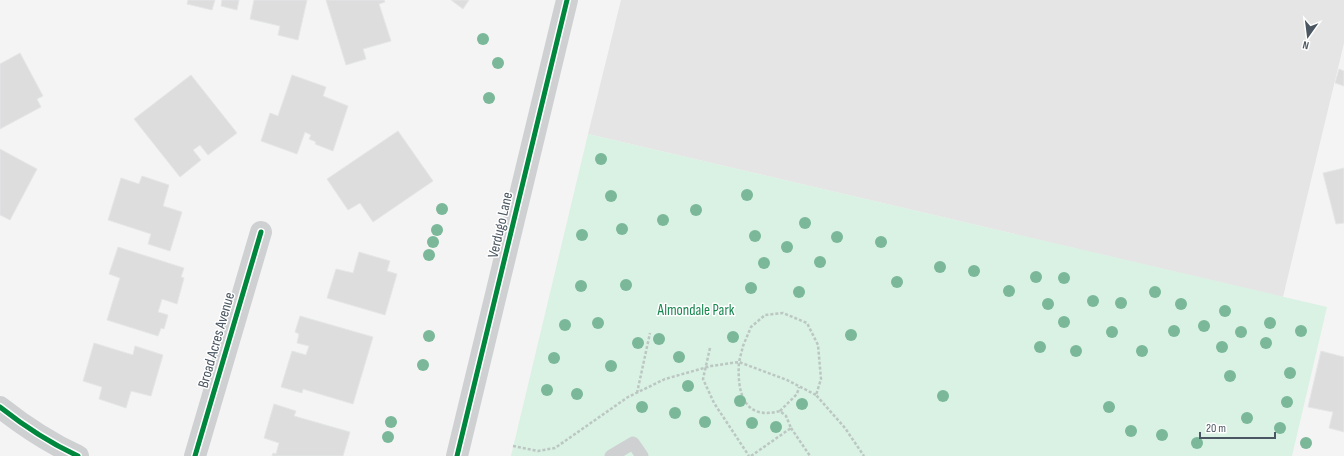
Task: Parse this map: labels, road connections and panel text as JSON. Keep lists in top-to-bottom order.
{
  "streets": {
    "street": ["Verdugo Lane", "Broad Acres Avenue"]
  },
  "parks": ["Almondale Park"],
  "scale_bar": "20 m",
  "north": "bottom"
}
